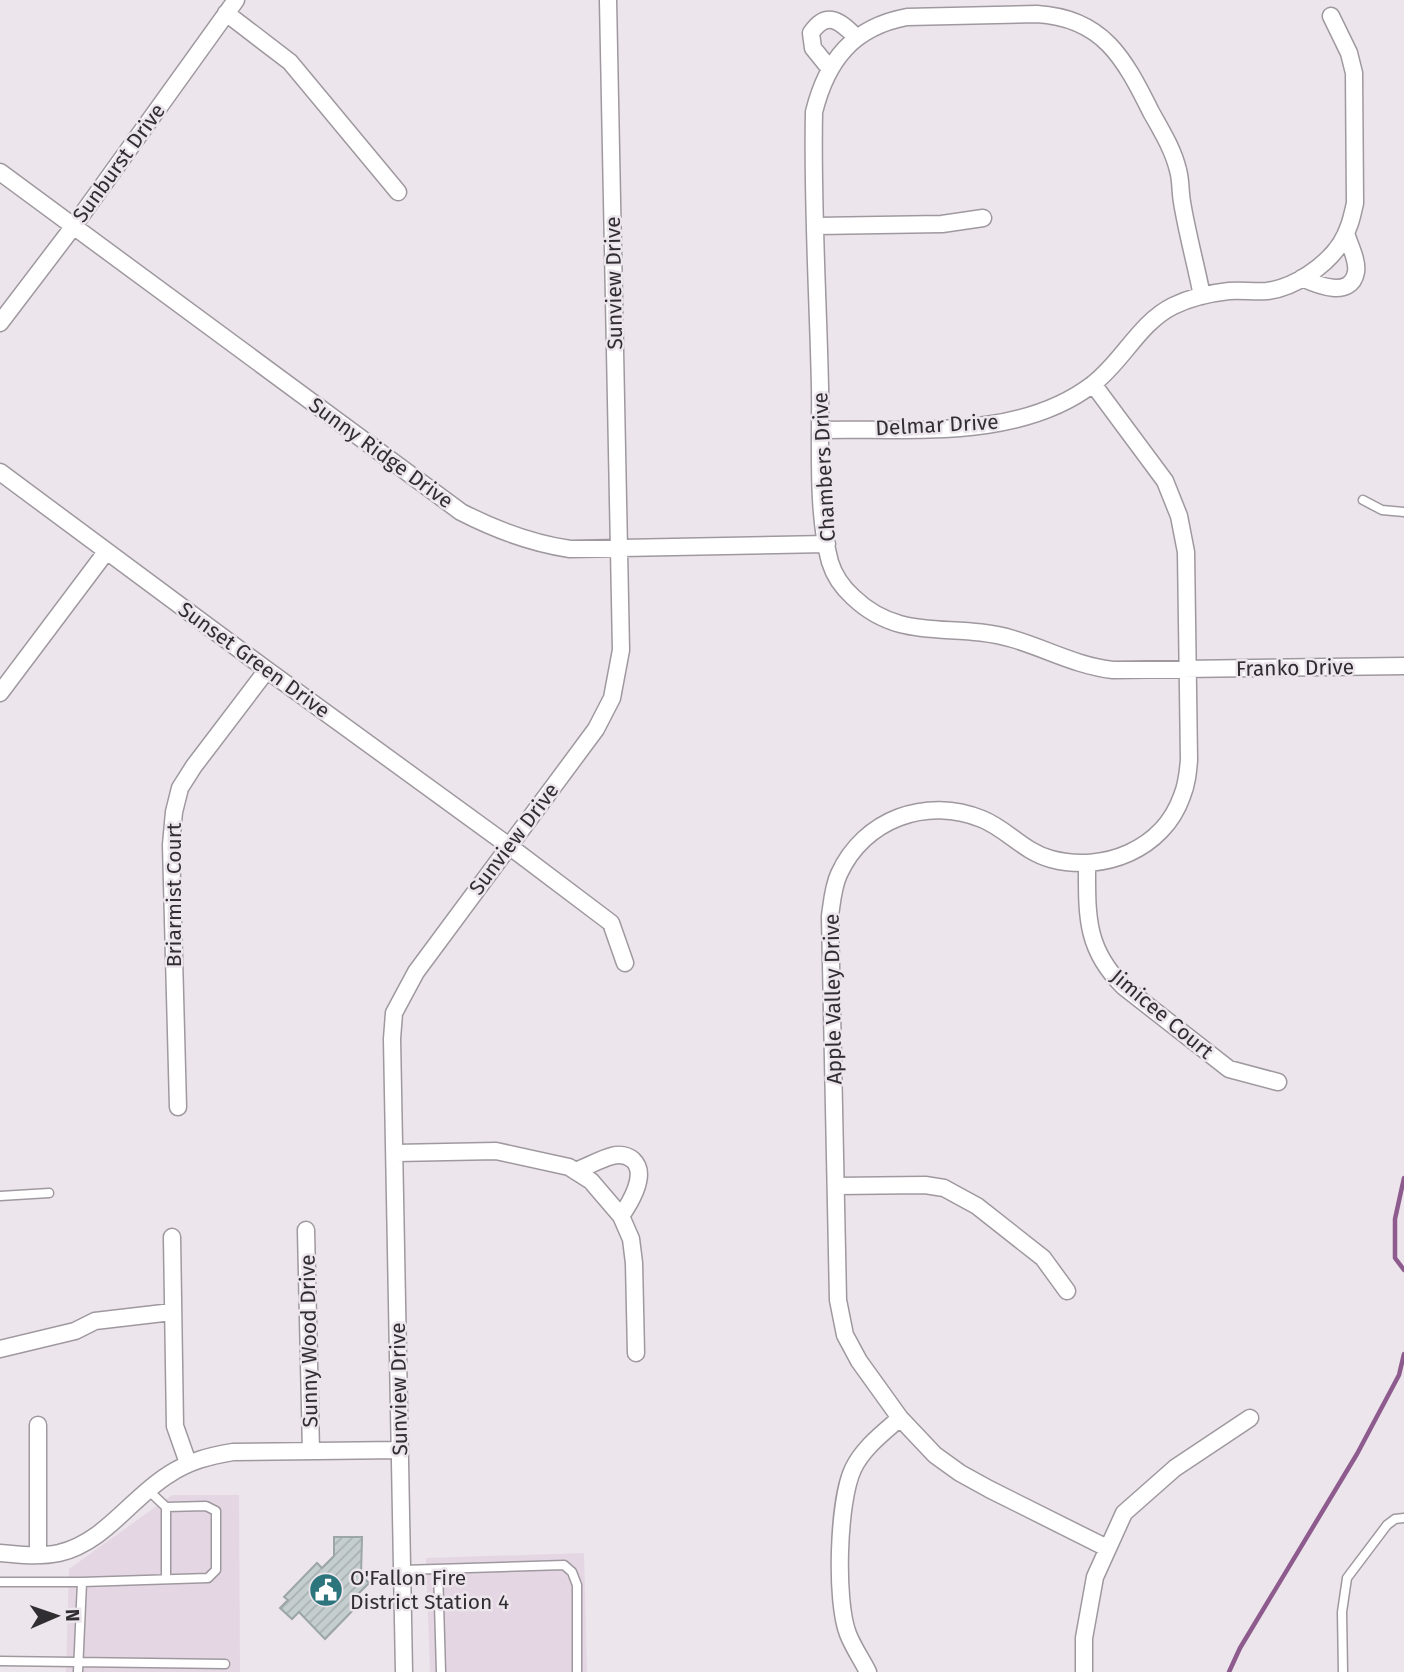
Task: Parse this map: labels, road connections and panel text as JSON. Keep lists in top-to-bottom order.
{
  "streets": {
    "street": [
      "Sunburst Drive",
      "Sunview Drive",
      "Delmar Drive",
      "Sunny Ridge Drive",
      "Chambers Drive",
      "Sunset Green Drive",
      "Franko Drive",
      "Briarmist Court",
      "Apple Valley Drive",
      "Jimicee Court",
      "Sunny Wood Drive"
    ]
  },
  "crossings": [
    ["Sunburst Drive", "Sunny Ridge Drive"],
    ["Sunview Drive", "Sunny Ridge Drive"],
    ["Sunview Drive", "Sunset Green Drive"],
    ["Delmar Drive", "Chambers Drive"],
    ["Delmar Drive", "Apple Valley Drive"],
    ["Sunny Ridge Drive", "Chambers Drive"],
    ["Chambers Drive", "Franko Drive"],
    ["Chambers Drive", "Apple Valley Drive"],
    ["Sunset Green Drive", "Briarmist Court"],
    ["Franko Drive", "Apple Valley Drive"],
    ["Apple Valley Drive", "Jimicee Court"]
  ],
  "places": {
    "public building": ["O'Fallon Fire District Station 4"]
  },
  "north": "right"
}
